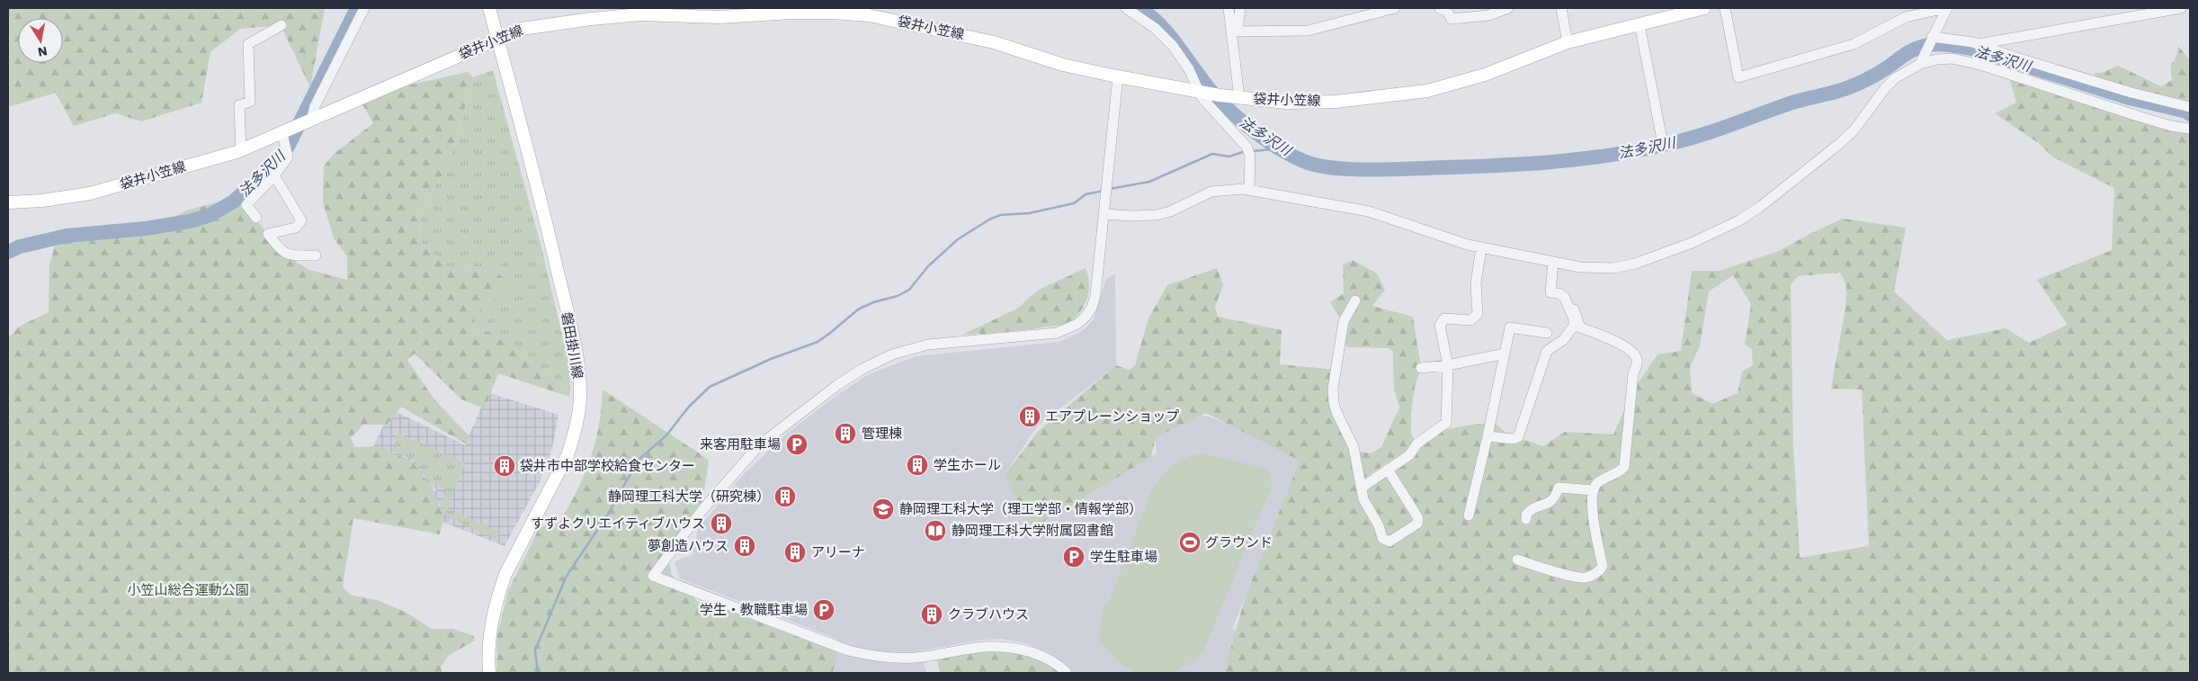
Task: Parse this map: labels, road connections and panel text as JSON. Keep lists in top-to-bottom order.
{
  "streets": {
    "main road": ["袋井小笠線", "磐田掛川線"]
  },
  "crossings": [
    ["袋井小笠線", "磐田掛川線"]
  ],
  "water": ["法多沢川"],
  "parks": ["小笠山総合運動公園"],
  "places": {
    "building": [
      "エアプレーンショップ",
      "管理棟",
      "学生ホール",
      "袋井市中部学校給食センター",
      "静岡理工科大学（研究棟）",
      "すずよクリエイティブハウス",
      "夢創造ハウス",
      "アリーナ",
      "クラブハウス"
    ],
    "parking": ["来客用駐車場", "学生駐車場", "学生・教職駐車場"],
    "school or university": ["静岡理工科大学（理工学部・情報学部）"],
    "library": ["静岡理工科大学附属図書館"],
    "sports": ["グラウンド"]
  },
  "north": "bottom"
}
